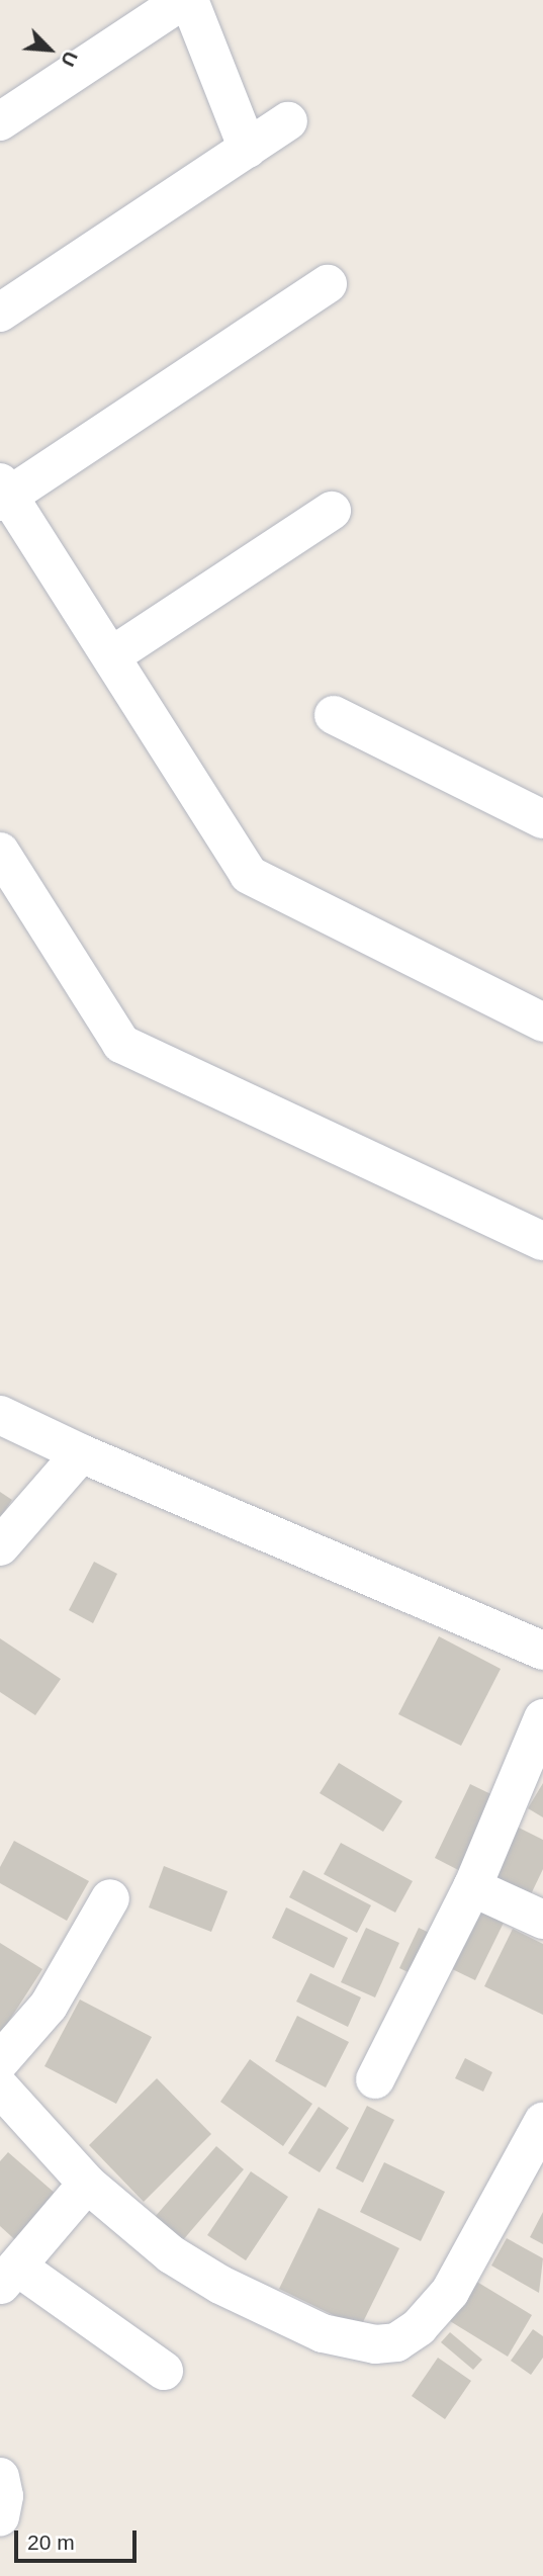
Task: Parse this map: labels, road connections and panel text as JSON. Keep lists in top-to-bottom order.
{
  "scale_bar": "20 m",
  "north": "bottom right"
}
